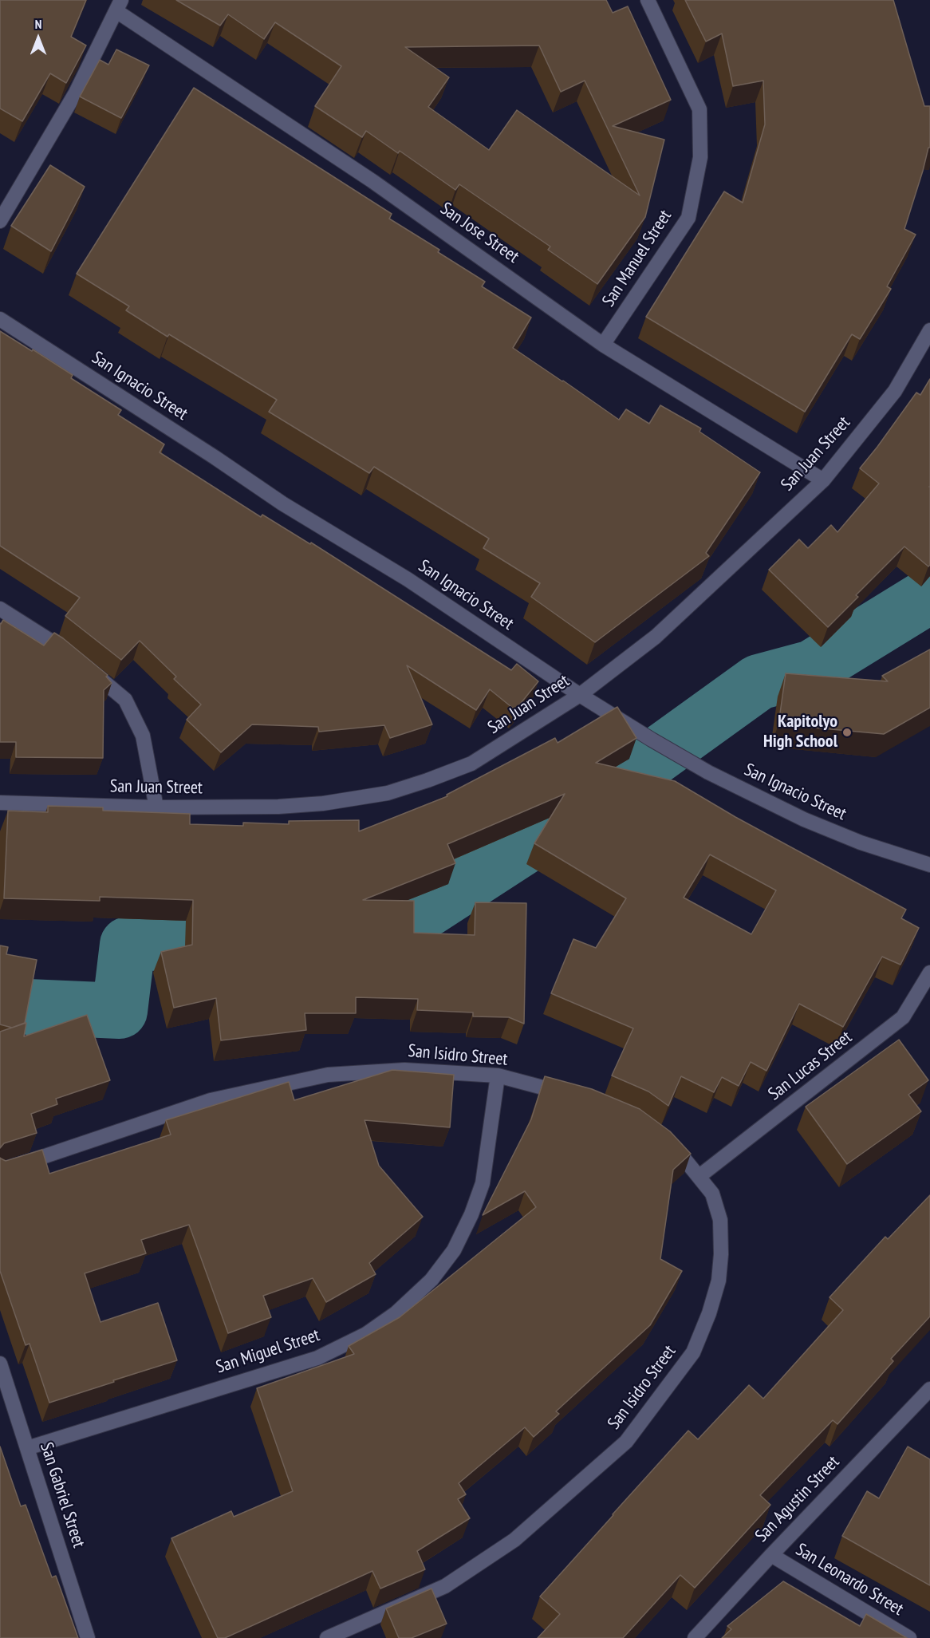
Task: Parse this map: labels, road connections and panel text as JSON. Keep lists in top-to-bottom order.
{
  "streets": {
    "street": [
      "San Jose Street",
      "San Manuel Street",
      "San Ignacio Street",
      "San Juan Street",
      "San Isidro Street",
      "San Lucas Street",
      "San Miguel Street",
      "San Gabriel Street",
      "San Agustin Street",
      "San Leonardo Street"
    ]
  },
  "crossings": [
    ["San Jose Street", "San Manuel Street"],
    ["San Jose Street", "San Juan Street"],
    ["San Ignacio Street", "San Juan Street"],
    ["San Isidro Street", "San Lucas Street"],
    ["San Isidro Street", "San Miguel Street"],
    ["San Miguel Street", "San Gabriel Street"],
    ["San Agustin Street", "San Leonardo Street"]
  ],
  "places": ["Kapitolyo High School"],
  "north": "top"
}
